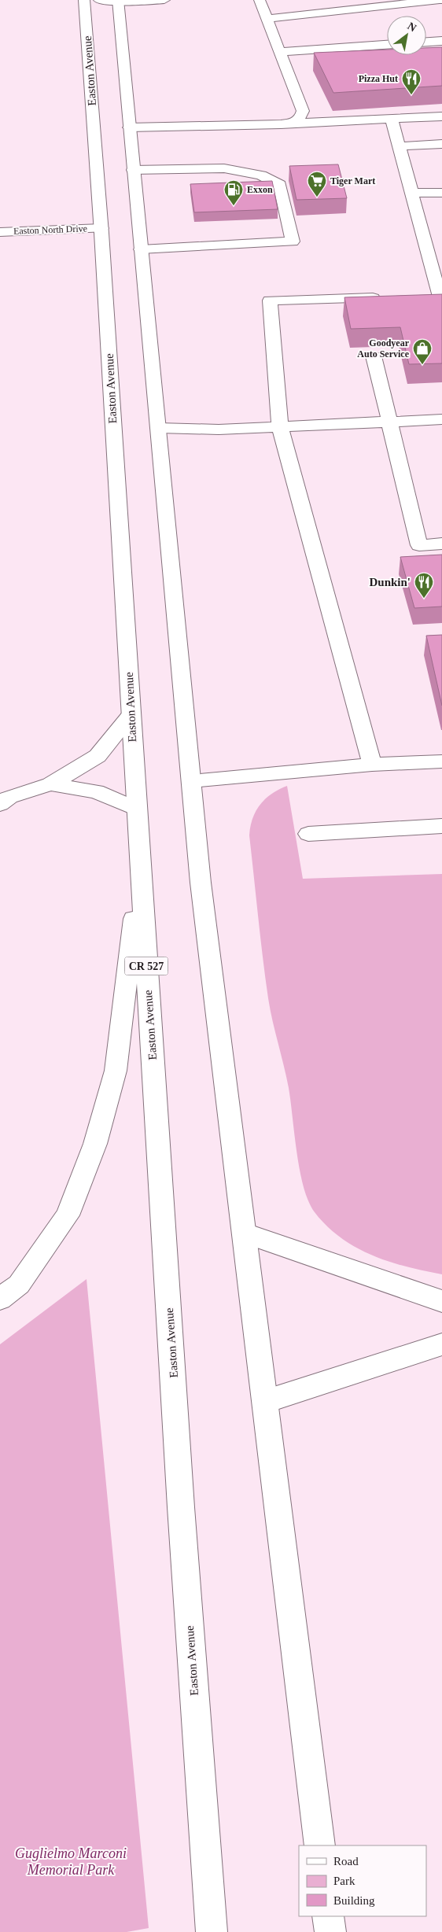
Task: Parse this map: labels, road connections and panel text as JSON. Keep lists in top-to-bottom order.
{
  "streets": {
    "main road": ["Easton Avenue", "Easton North Drive", "CR 527"]
  },
  "crossings": [
    ["Easton Avenue", "Easton North Drive"]
  ],
  "parks": ["Guglielmo Marconi Memorial Park"],
  "places": {
    "restaurant": ["Pizza Hut", "Dunkin'"],
    "supermarket": ["Tiger Mart"],
    "fuel station": ["Exxon"],
    "shop": ["Goodyear Auto Service"]
  },
  "legend": ["Road", "Park", "Building"],
  "north": "top right"
}
